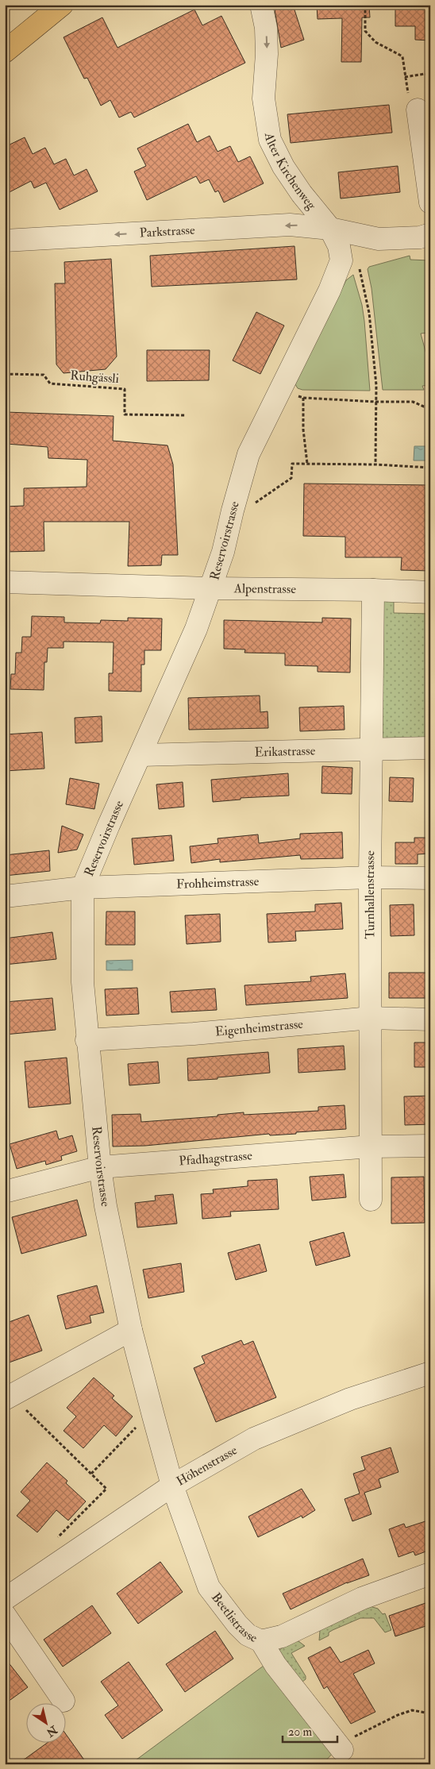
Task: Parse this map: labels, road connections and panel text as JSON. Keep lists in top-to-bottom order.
{
  "streets": {
    "street": [
      "Alter Kirchenweg",
      "Parkstrasse",
      "Reservoirstrasse",
      "Alpenstrasse",
      "Erikastrasse",
      "Frohheimstrasse",
      "Turnhallenstrasse",
      "Eigenheimstrasse",
      "Pfadhagstrasse",
      "Höhenstrasse",
      "Beetlistrasse"
    ],
    "path": ["Ruhgässli"]
  },
  "crossings": [
    ["Alter Kirchenweg", "Parkstrasse"],
    ["Alter Kirchenweg", "Reservoirstrasse"],
    ["Parkstrasse", "Reservoirstrasse"],
    ["Reservoirstrasse", "Alpenstrasse"],
    ["Reservoirstrasse", "Erikastrasse"],
    ["Reservoirstrasse", "Frohheimstrasse"],
    ["Reservoirstrasse", "Eigenheimstrasse"],
    ["Reservoirstrasse", "Pfadhagstrasse"],
    ["Reservoirstrasse", "Höhenstrasse"],
    ["Reservoirstrasse", "Beetlistrasse"],
    ["Alpenstrasse", "Turnhallenstrasse"],
    ["Erikastrasse", "Turnhallenstrasse"],
    ["Frohheimstrasse", "Turnhallenstrasse"],
    ["Turnhallenstrasse", "Eigenheimstrasse"],
    ["Turnhallenstrasse", "Pfadhagstrasse"],
    ["Höhenstrasse", "Beetlistrasse"]
  ],
  "one_way": ["Alter Kirchenweg", "Parkstrasse"],
  "scale_bar": "20 m",
  "north": "bottom right"
}
